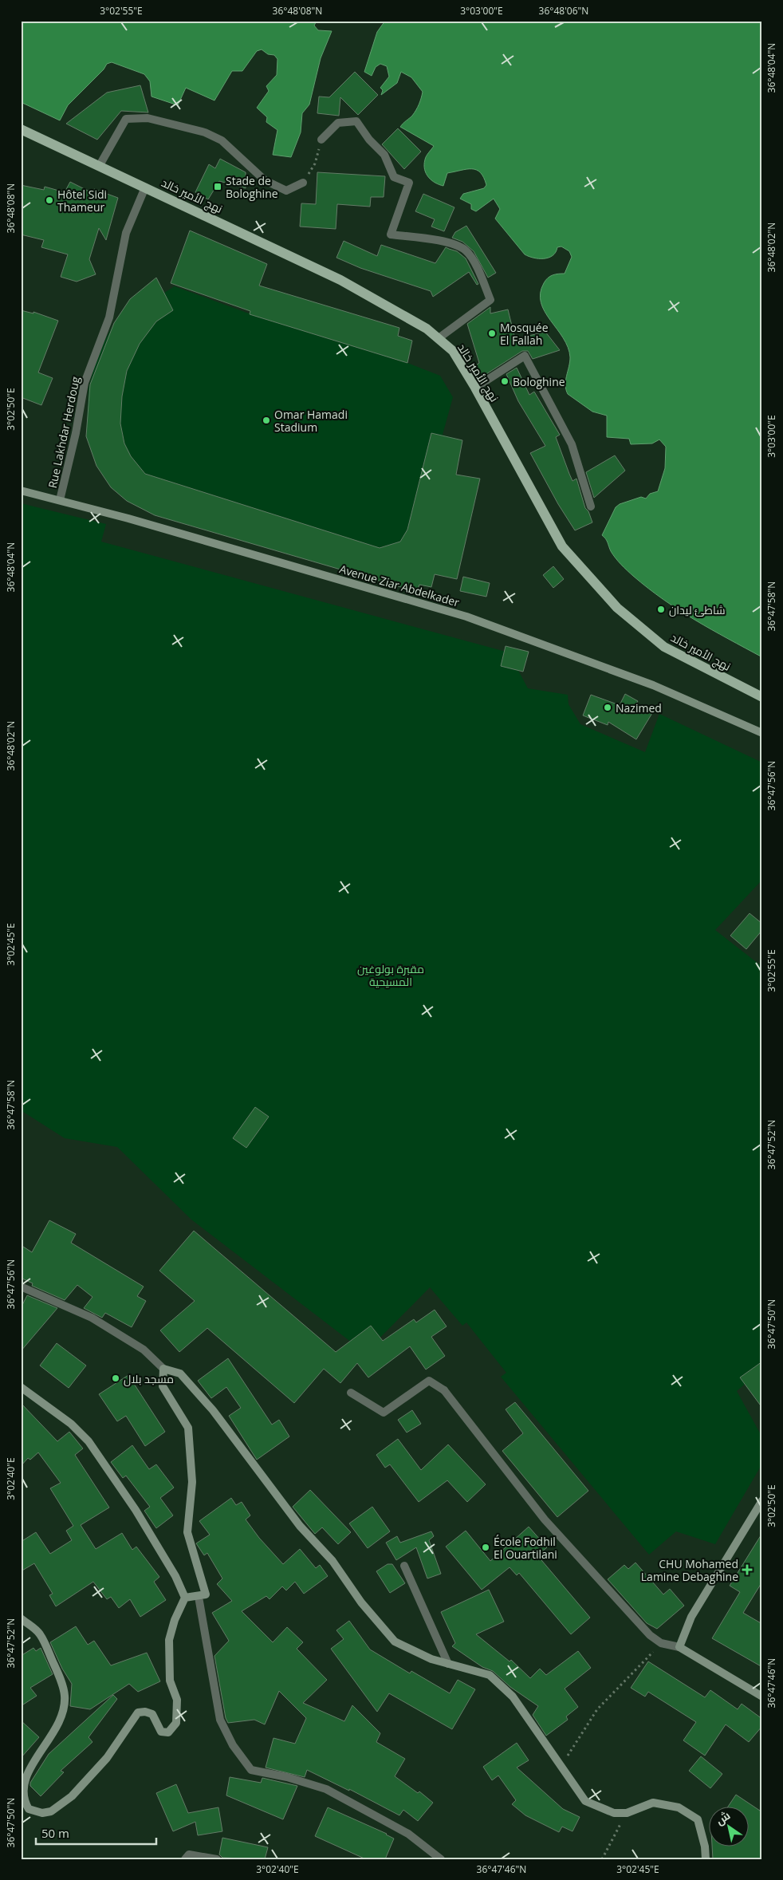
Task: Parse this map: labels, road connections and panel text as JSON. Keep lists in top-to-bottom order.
{
  "streets": {
    "main road": ["نهج الأمير خالد"],
    "street": ["Rue Lakhdar Herdoug", "Avenue Ziar Abdelkader"]
  },
  "crossings": [
    ["نهج الأمير خالد", "Rue Lakhdar Herdoug"],
    ["Rue Lakhdar Herdoug", "Avenue Ziar Abdelkader"]
  ],
  "parks": ["مقبرة بولوغين المسيحية"],
  "places": {
    "transit": ["Stade de Bologhine"],
    "other": [
      "Hôtel Sidi Thameur",
      "Mosquée El Fallah",
      "Bologhine",
      "Omar Hamadi Stadium",
      "شاطئ ليدان",
      "Nazimed",
      "مسجد بلال",
      "École Fodhil El Ouartilani"
    ],
    "health": ["CHU Mohamed Lamine Debaghine"]
  },
  "scale_bar": "50 m",
  "north": "top left",
  "coordinates": [
    "3°02'55\"E",
    "36°48'08\"N",
    "3°03'00\"E",
    "36°48'06\"N",
    "36°48'04\"N",
    "36°48'02\"N",
    "3°02'50\"E",
    "36°47'58\"N",
    "36°47'56\"N",
    "3°02'45\"E",
    "36°47'52\"N",
    "36°47'50\"N",
    "3°02'40\"E",
    "36°47'46\"N"
  ]
}
